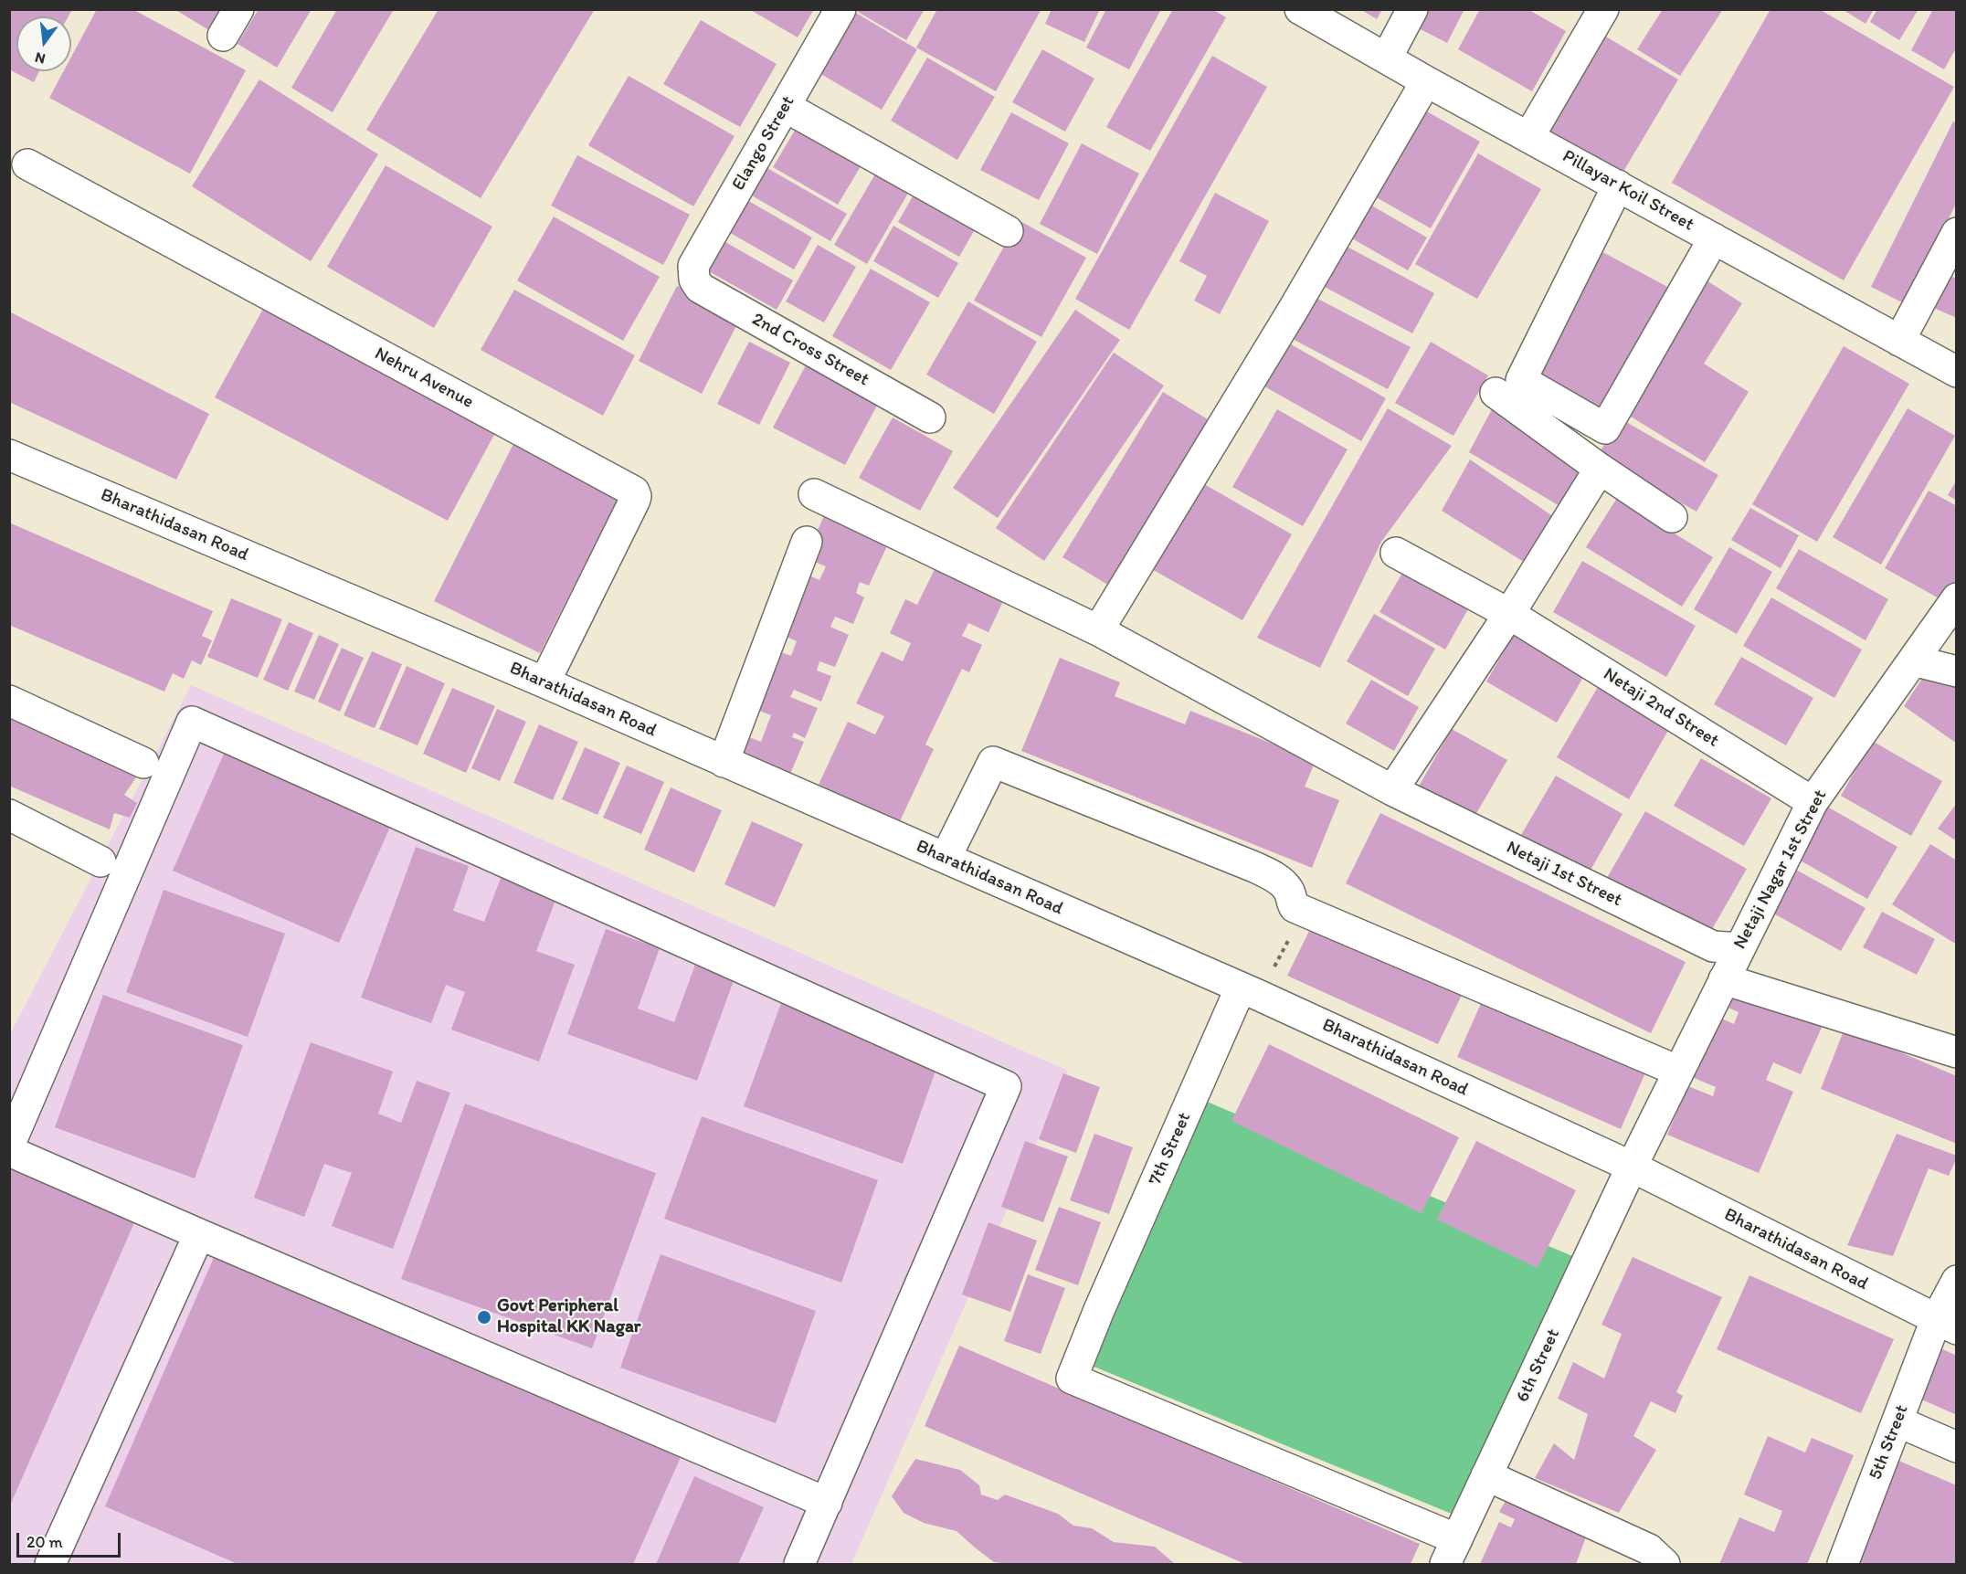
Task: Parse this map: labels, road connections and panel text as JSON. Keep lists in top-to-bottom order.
{
  "streets": {
    "street": [
      "Elango Street",
      "Pillayar Koil Street",
      "2nd Cross Street",
      "Nehru Avenue",
      "Bharathidasan Road",
      "Netaji 2nd Street",
      "Netaji Nagar 1st Street",
      "Netaji 1st Street",
      "7th Street",
      "6th Street",
      "5th Street"
    ]
  },
  "crossings": [
    ["Elango Street", "2nd Cross Street"],
    ["Nehru Avenue", "Bharathidasan Road"],
    ["Bharathidasan Road", "7th Street"],
    ["Bharathidasan Road", "6th Street"],
    ["Bharathidasan Road", "5th Street"],
    ["Netaji 2nd Street", "Netaji Nagar 1st Street"],
    ["Netaji Nagar 1st Street", "Netaji 1st Street"],
    ["Netaji Nagar 1st Street", "6th Street"],
    ["7th Street", "6th Street"]
  ],
  "places": ["Govt Peripheral Hospital KK Nagar"],
  "scale_bar": "20 m",
  "north": "bottom"
}
